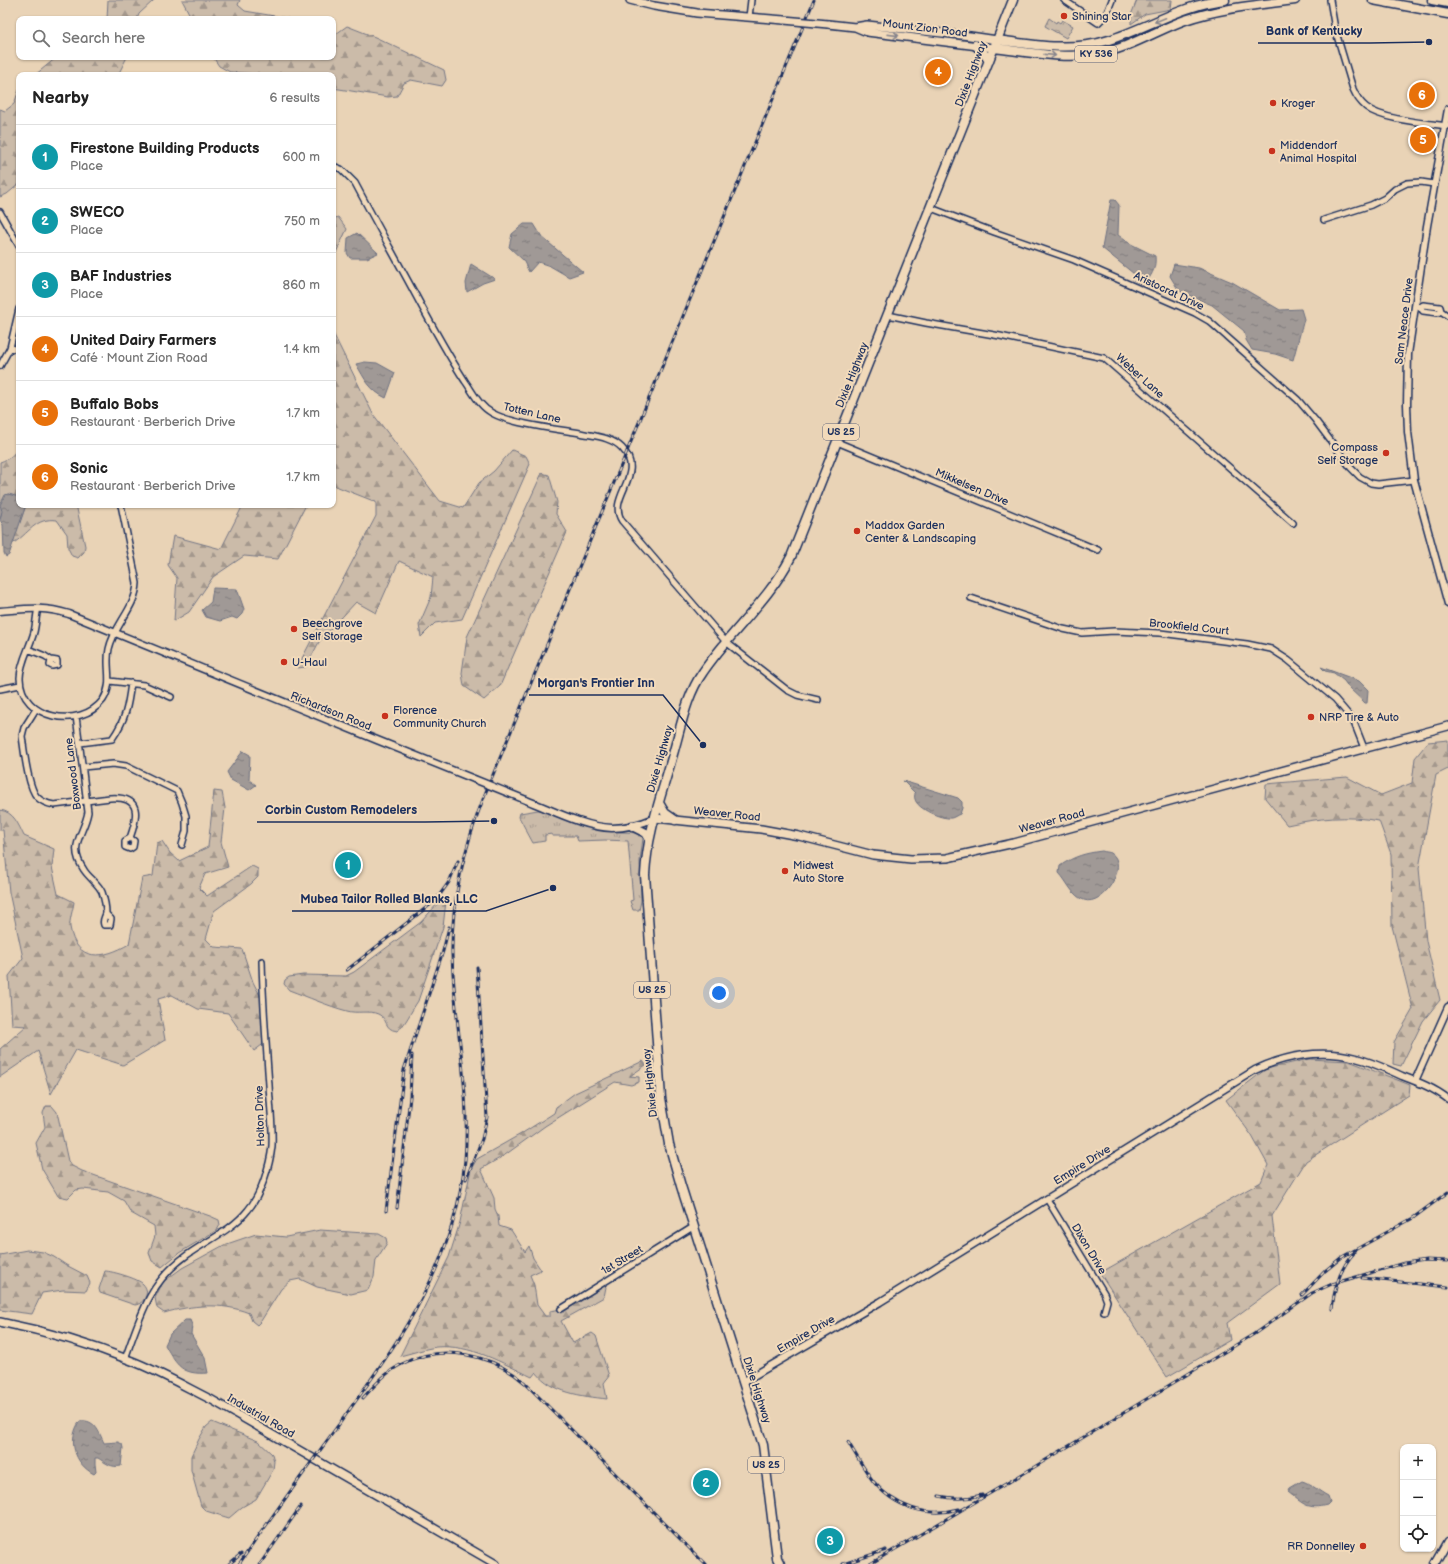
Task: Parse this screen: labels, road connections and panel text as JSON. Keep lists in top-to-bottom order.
{
  "streets": {
    "main road": [
      "Mount Zion Road",
      "KY 536",
      "Dixie Highway",
      "US 25",
      "Weaver Road",
      "Industrial Road"
    ],
    "street": [
      "Aristocrat Drive",
      "Sam Neace Drive",
      "Weber Lane",
      "Totten Lane",
      "Mikkelsen Drive",
      "Brookfield Court",
      "Richardson Road",
      "Boxwood Lane",
      "Holton Drive",
      "Empire Drive",
      "Dixon Drive",
      "1st Street"
    ]
  },
  "crossings": [
    ["Mount Zion Road", "Dixie Highway"],
    ["Dixie Highway", "Aristocrat Drive"],
    ["Dixie Highway", "Weber Lane"],
    ["Dixie Highway", "Totten Lane"],
    ["Dixie Highway", "Mikkelsen Drive"],
    ["Dixie Highway", "Richardson Road"],
    ["Dixie Highway", "Weaver Road"],
    ["Dixie Highway", "Empire Drive"],
    ["Dixie Highway", "1st Street"],
    ["Aristocrat Drive", "Sam Neace Drive"],
    ["Brookfield Court", "Weaver Road"],
    ["Richardson Road", "Boxwood Lane"],
    ["Richardson Road", "Weaver Road"],
    ["Holton Drive", "Industrial Road"],
    ["Empire Drive", "Dixon Drive"]
  ],
  "places": [
    "Shining Star",
    "Bank of Kentucky",
    "Kroger",
    "Middendorf Animal Hospital",
    "Compass Self Storage",
    "Maddox Garden Center & Landscaping",
    "Beechgrove Self Storage",
    "U-Haul",
    "Florence Community Church",
    "NRP Tire & Auto",
    "Morgan's Frontier Inn",
    "Corbin Custom Remodelers",
    "Midwest Auto Store",
    "Mubea Tailor Rolled Blanks, LLC",
    "RR Donnelley"
  ],
  "page": {
    "search": "Search here",
    "pins": [
      "4",
      "6",
      "5",
      "1",
      "2",
      "3"
    ],
    "heading": ["Nearby", "6 results"],
    "list": [
      {
        "mark": "1",
        "name": "Firestone Building Products",
        "note": "Place",
        "value": "600 m"
      },
      {
        "mark": "2",
        "name": "SWECO",
        "note": "Place",
        "value": "750 m"
      },
      {
        "mark": "3",
        "name": "BAF Industries",
        "note": "Place",
        "value": "860 m"
      },
      {
        "mark": "4",
        "name": "United Dairy Farmers",
        "note": "Café · Mount Zion Road",
        "value": "1.4 km"
      },
      {
        "mark": "5",
        "name": "Buffalo Bobs",
        "note": "Restaurant · Berberich Drive",
        "value": "1.7 km"
      },
      {
        "mark": "6",
        "name": "Sonic",
        "note": "Restaurant · Berberich Drive",
        "value": "1.7 km"
      }
    ],
    "map_buttons": ["+", "−"]
  }
}
